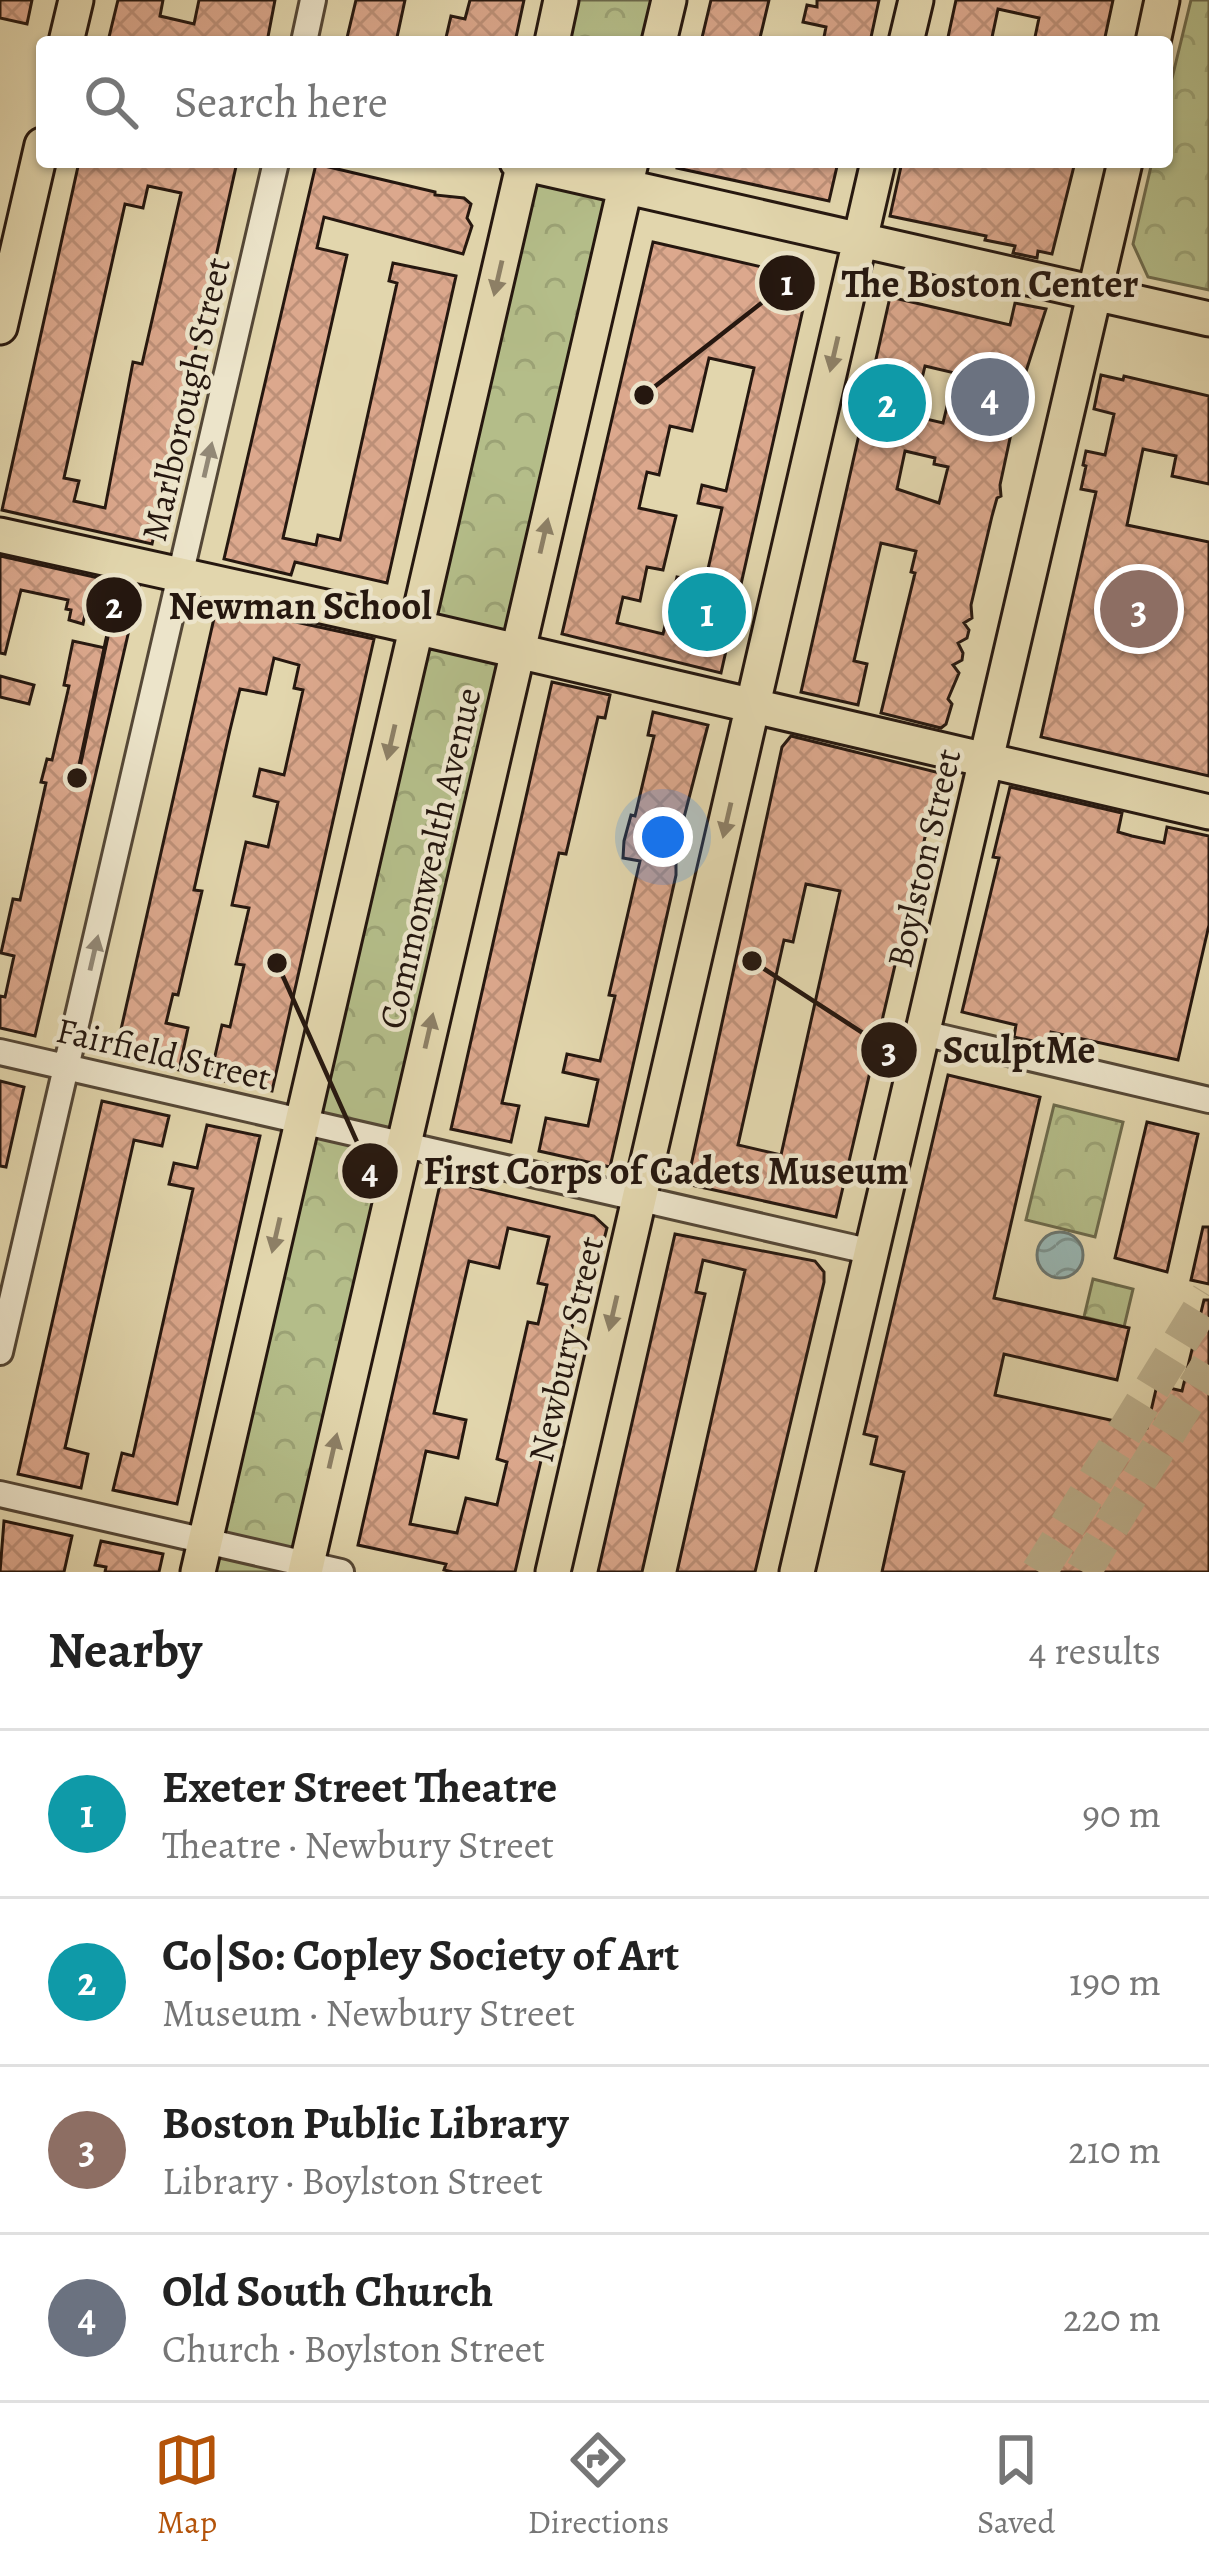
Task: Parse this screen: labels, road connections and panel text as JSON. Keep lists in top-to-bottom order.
{
  "streets": {
    "main road": ["Commonwealth Avenue", "Boylston Street", "Newbury Street"],
    "street": ["Marlborough Street", "Fairfield Street"]
  },
  "crossings": [
    ["Marlborough Street", "Fairfield Street"],
    ["Commonwealth Avenue", "Fairfield Street"],
    ["Boylston Street", "Fairfield Street"],
    ["Fairfield Street", "Newbury Street"]
  ],
  "one_way": ["Marlborough Street", "Newbury Street"],
  "places": [
    "The Boston Center",
    "Newman School",
    "SculptMe",
    "First Corps of Cadets Museum"
  ],
  "page": {
    "search": "Search here",
    "pins": [
      "4",
      "2",
      "3",
      "1"
    ],
    "heading": ["Nearby", "4 results"],
    "list": [
      {
        "mark": "1",
        "name": "Exeter Street Theatre",
        "note": "Theatre · Newbury Street",
        "value": "90 m"
      },
      {
        "mark": "2",
        "name": "Co|So: Copley Society of Art",
        "note": "Museum · Newbury Street",
        "value": "190 m"
      },
      {
        "mark": "3",
        "name": "Boston Public Library",
        "note": "Library · Boylston Street",
        "value": "210 m"
      },
      {
        "mark": "4",
        "name": "Old South Church",
        "note": "Church · Boylston Street",
        "value": "220 m"
      }
    ],
    "nav": ["Map", "Directions", "Saved"]
  }
}
